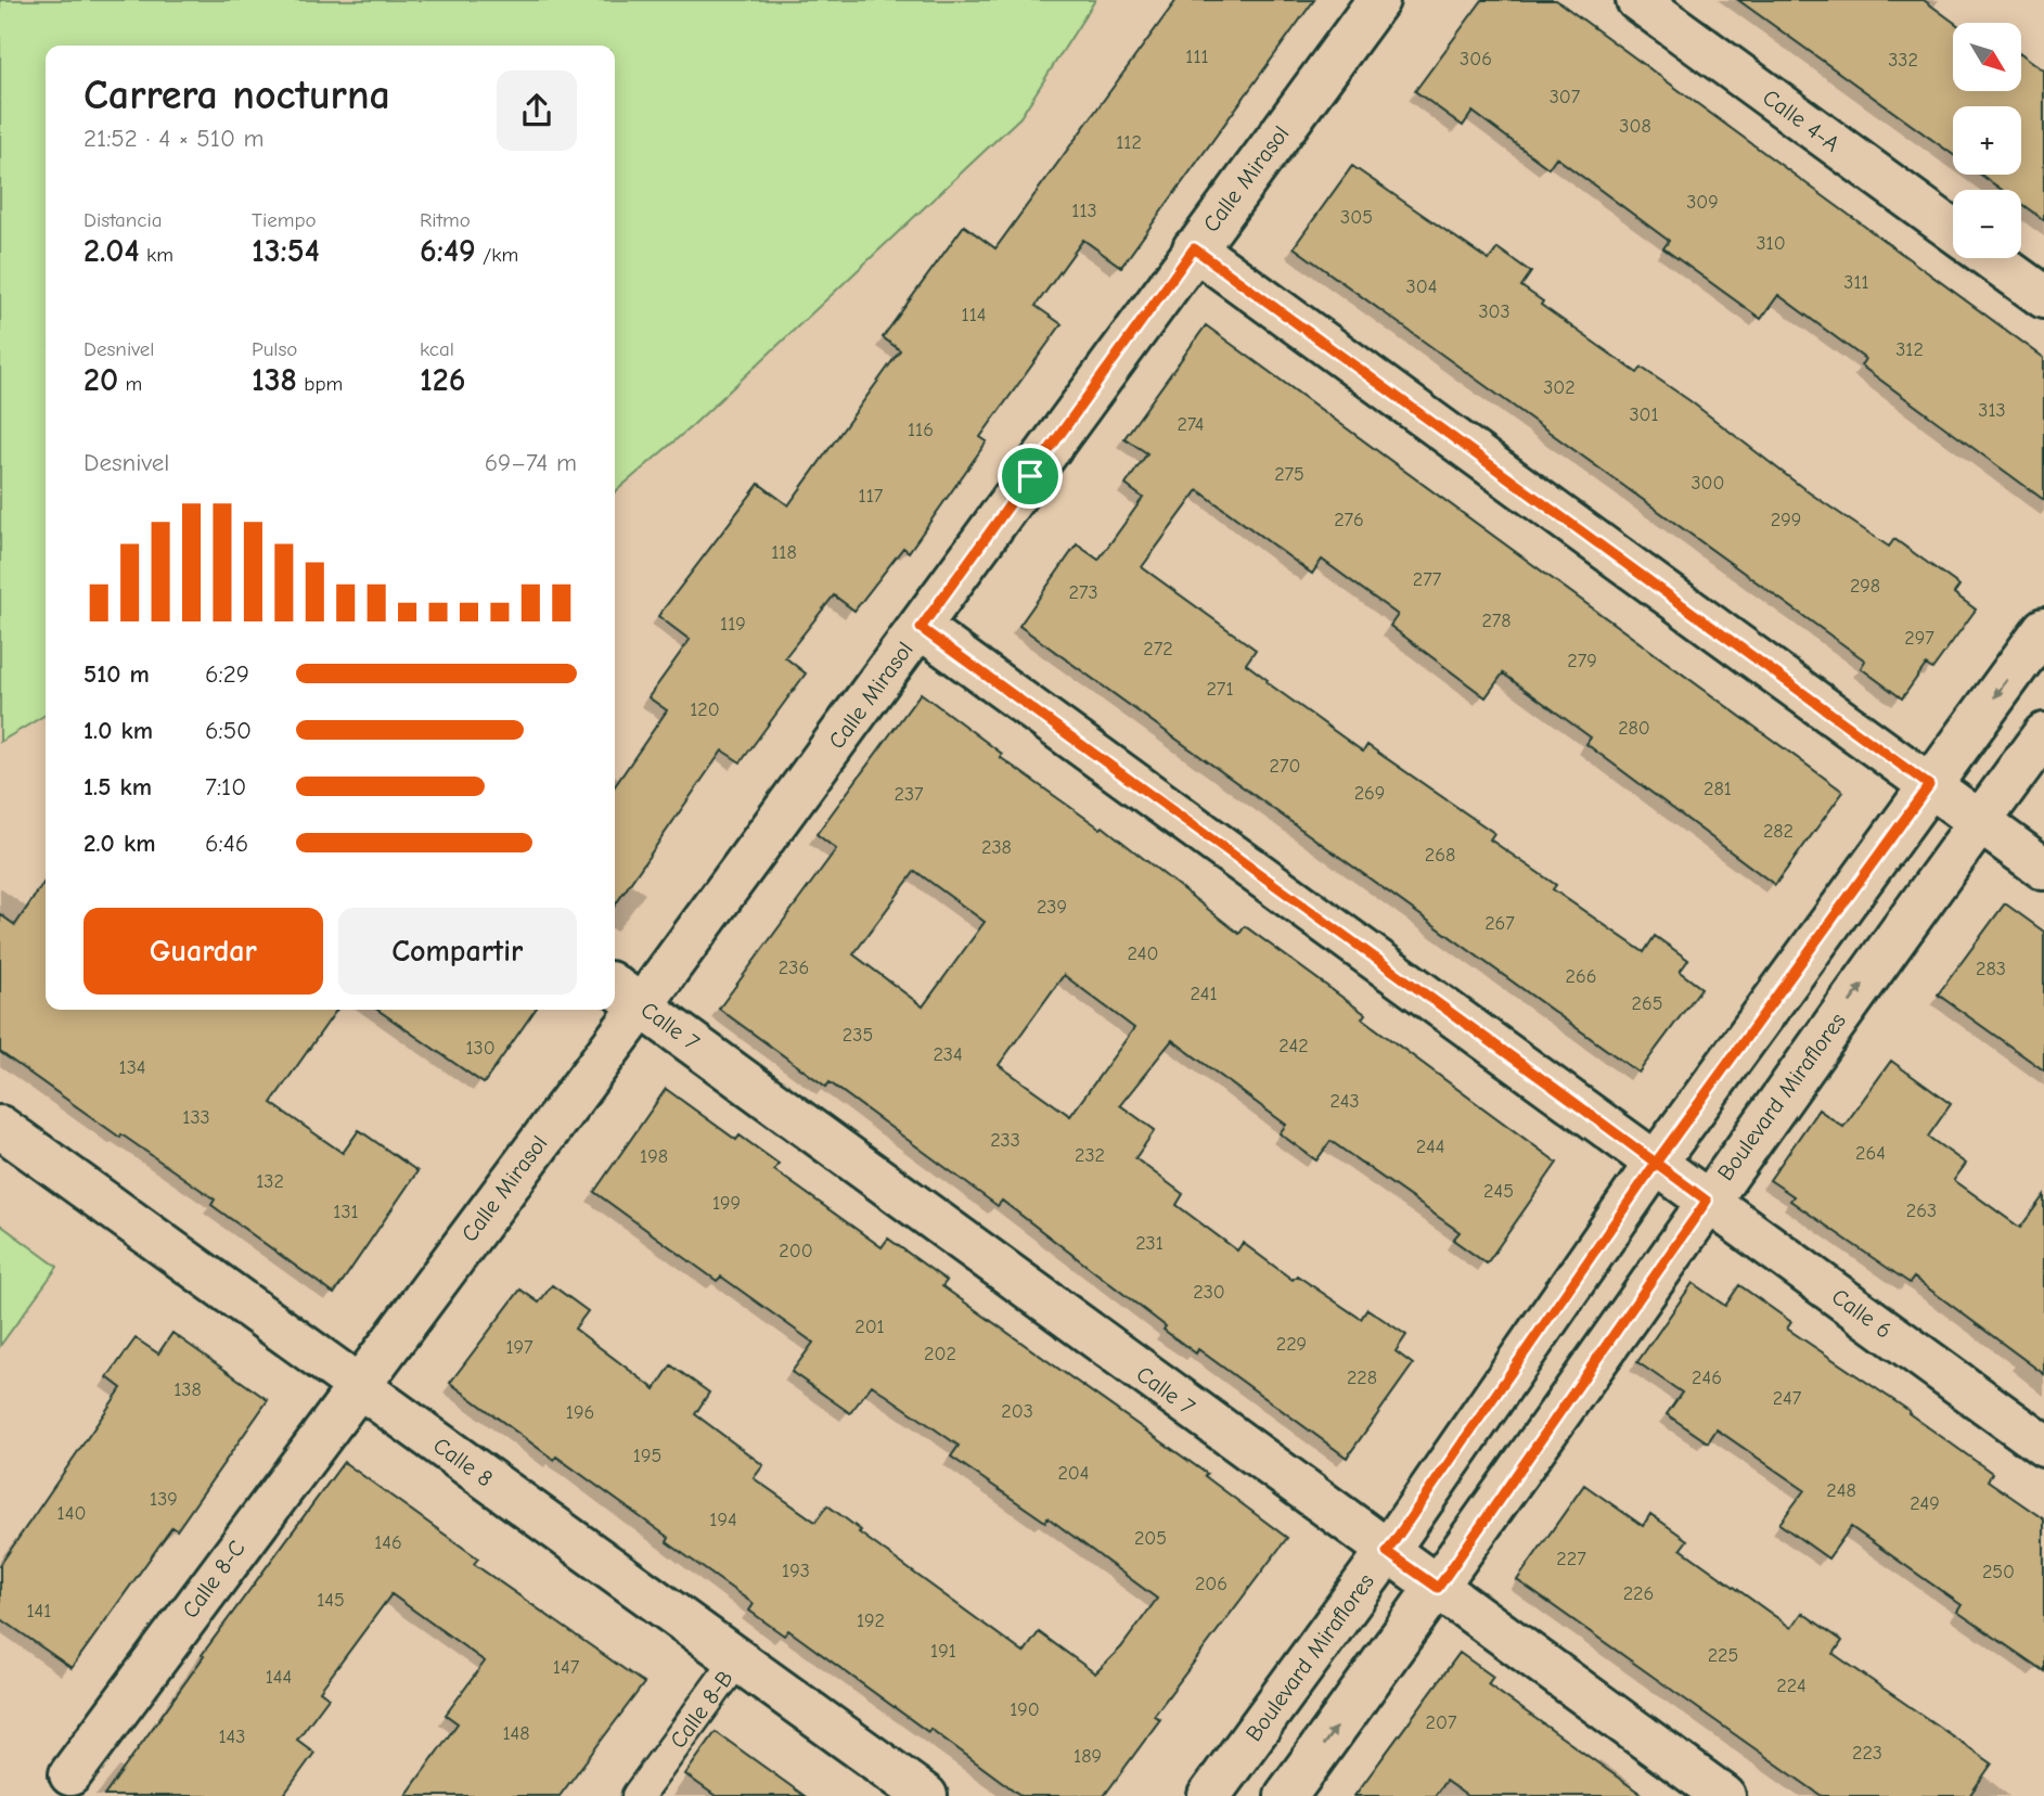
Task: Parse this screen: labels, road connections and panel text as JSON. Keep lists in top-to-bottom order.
{
  "streets": {
    "street": [
      "Calle 4-A",
      "Calle Mirasol",
      "Calle 7",
      "Boulevard Miraflores",
      "Calle 6",
      "Calle 8",
      "Calle 8-C"
    ],
    "lane": ["Calle 8-B"]
  },
  "crossings": [
    ["Calle Mirasol", "Calle 7"],
    ["Calle Mirasol", "Calle 6"],
    ["Calle Mirasol", "Calle 8"],
    ["Calle Mirasol", "Calle 8-C"],
    ["Calle 7", "Boulevard Miraflores"],
    ["Boulevard Miraflores", "Calle 6"],
    ["Calle 8", "Calle 8-C"],
    ["Calle 8", "Calle 8-B"]
  ],
  "house_numbers": [
    "111",
    "306",
    "332",
    "307",
    "308",
    "112",
    "309",
    "113",
    "305",
    "310",
    "311",
    "304",
    "303",
    "114",
    "312",
    "302",
    "313",
    "301",
    "274",
    "116",
    "275",
    "300",
    "117",
    "276",
    "299",
    "118",
    "277",
    "298",
    "273",
    "278",
    "119",
    "297",
    "272",
    "279",
    "271",
    "120",
    "280",
    "270",
    "281",
    "269",
    "237",
    "282",
    "238",
    "268",
    "239",
    "267",
    "240",
    "236",
    "283",
    "266",
    "241",
    "265",
    "235",
    "242",
    "130",
    "234",
    "134",
    "243",
    "133",
    "233",
    "244",
    "264",
    "232",
    "198",
    "132",
    "245",
    "199",
    "263",
    "131",
    "231",
    "200",
    "230",
    "201",
    "229",
    "197",
    "202",
    "228",
    "246",
    "138",
    "247",
    "203",
    "196",
    "195",
    "204",
    "248",
    "139",
    "249",
    "140",
    "194",
    "205",
    "146",
    "227",
    "193",
    "250",
    "206",
    "226",
    "145",
    "141",
    "192",
    "191",
    "225",
    "147",
    "144",
    "224",
    "190",
    "207",
    "148",
    "143",
    "223",
    "189"
  ],
  "north": "bottom right",
  "page": {
    "map_buttons": ["+", "−"],
    "heading": ["Carrera nocturna", "21:52 · 4 × 510 m"],
    "stats": [
      ["Distancia", "2.04 km"],
      ["Tiempo", "13:54"],
      ["Ritmo", "6:49 /km"],
      ["Desnivel", "20 m"],
      ["Pulso", "138 bpm"],
      ["kcal", "126"]
    ],
    "chart": ["Desnivel", "69–74 m"],
    "list": [
      {
        "name": "510 m",
        "note": "6:29"
      },
      {
        "name": "1.0 km",
        "note": "6:50"
      },
      {
        "name": "1.5 km",
        "note": "7:10"
      },
      {
        "name": "2.0 km",
        "note": "6:46"
      }
    ],
    "buttons": ["Guardar", "Compartir"]
  }
}
